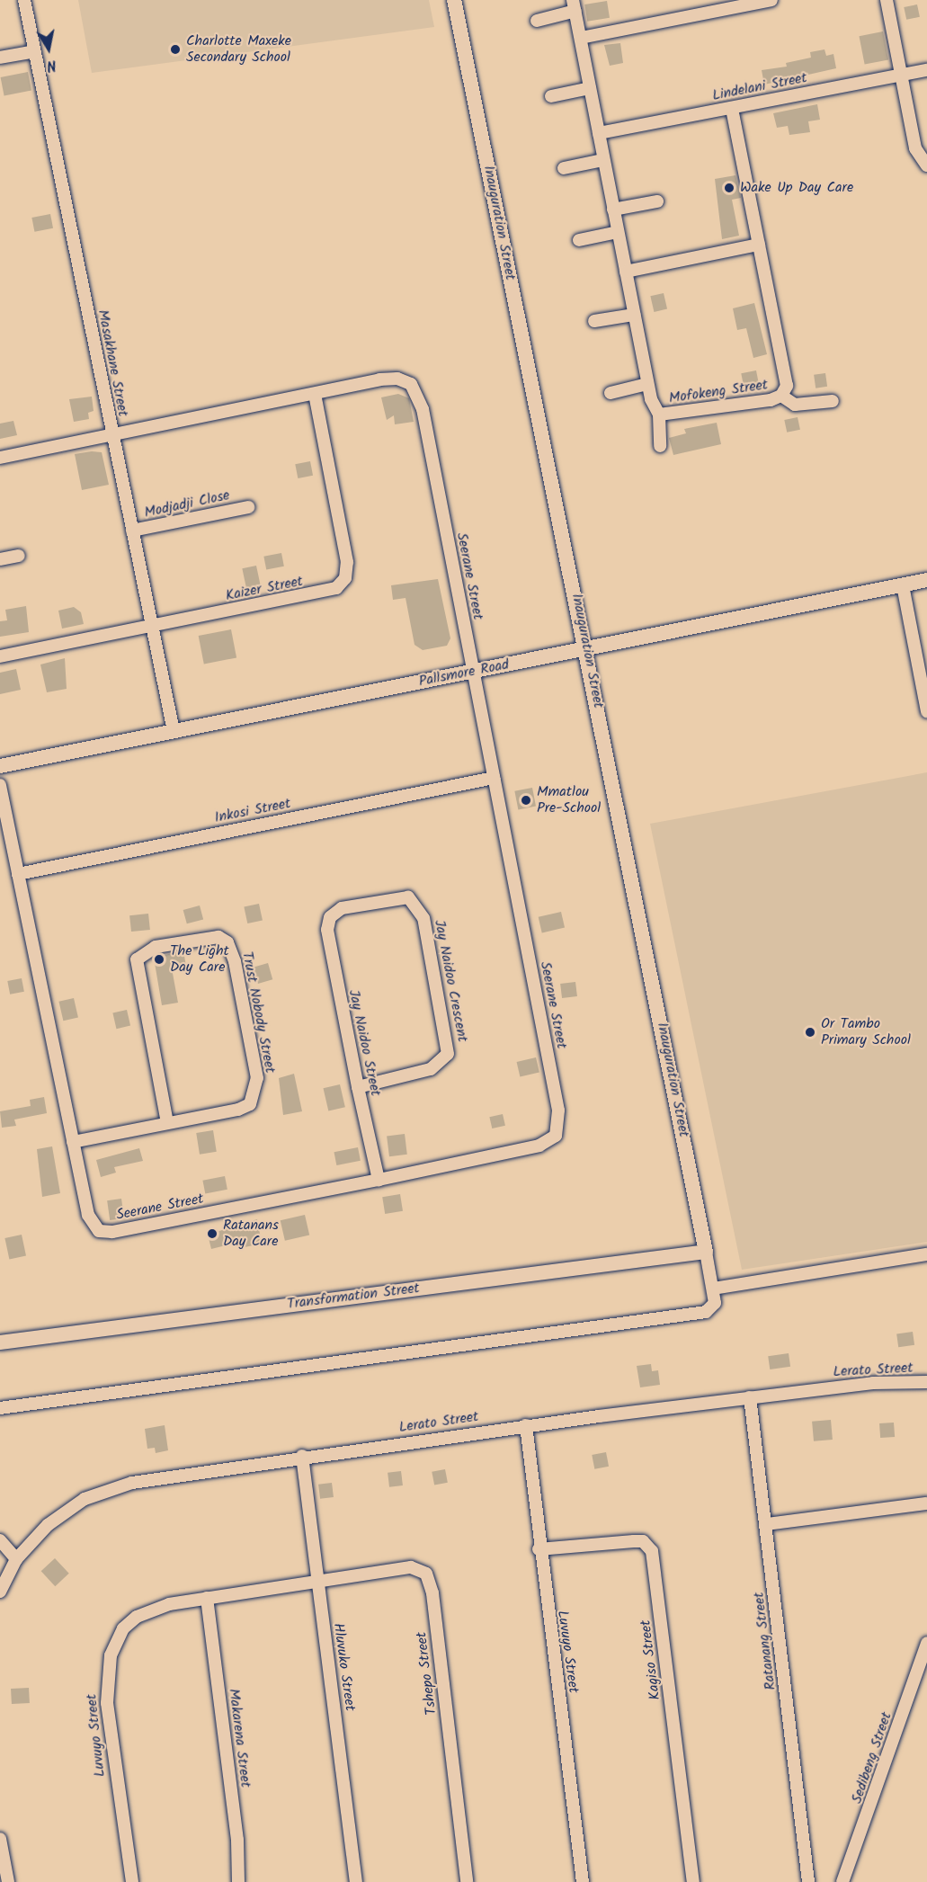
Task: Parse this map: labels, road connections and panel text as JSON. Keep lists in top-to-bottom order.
{
  "streets": {
    "street": [
      "Lindelani Street",
      "Inauguration Street",
      "Masakhane Street",
      "Mofokeng Street",
      "Modjadji Close",
      "Seerane Street",
      "Kaizer Street",
      "Pallsmore Road",
      "Inkosi Street",
      "Jay Naidoo Crescent",
      "Trust Nobody Street",
      "Jay Naidoo Street",
      "Transformation Street",
      "Lerato Street",
      "Ratanang Street",
      "Luvuyo Street",
      "Kagiso Street",
      "Hluvuko Street",
      "Tshepo Street",
      "Makarena Street",
      "Sedibeng Street"
    ]
  },
  "crossings": [
    ["Lindelani Street", "Mofokeng Street"],
    ["Inauguration Street", "Pallsmore Road"],
    ["Inauguration Street", "Transformation Street"],
    ["Masakhane Street", "Modjadji Close"],
    ["Masakhane Street", "Seerane Street"],
    ["Masakhane Street", "Kaizer Street"],
    ["Masakhane Street", "Pallsmore Road"],
    ["Seerane Street", "Kaizer Street"],
    ["Seerane Street", "Pallsmore Road"],
    ["Seerane Street", "Inkosi Street"],
    ["Seerane Street", "Trust Nobody Street"],
    ["Seerane Street", "Jay Naidoo Street"],
    ["Jay Naidoo Crescent", "Jay Naidoo Street"],
    ["Lerato Street", "Ratanang Street"],
    ["Lerato Street", "Luvuyo Street"],
    ["Lerato Street", "Hluvuko Street"],
    ["Luvuyo Street", "Kagiso Street"],
    ["Luvuyo Street", "Hluvuko Street"],
    ["Luvuyo Street", "Tshepo Street"],
    ["Luvuyo Street", "Makarena Street"],
    ["Hluvuko Street", "Tshepo Street"]
  ],
  "places": [
    "Charlotte Maxeke Secondary School",
    "Wake Up Day Care",
    "Mmatlou Pre-School",
    "The Light Day Care",
    "Or Tambo Primary School",
    "Ratanans Day Care"
  ],
  "north": "bottom"
}
